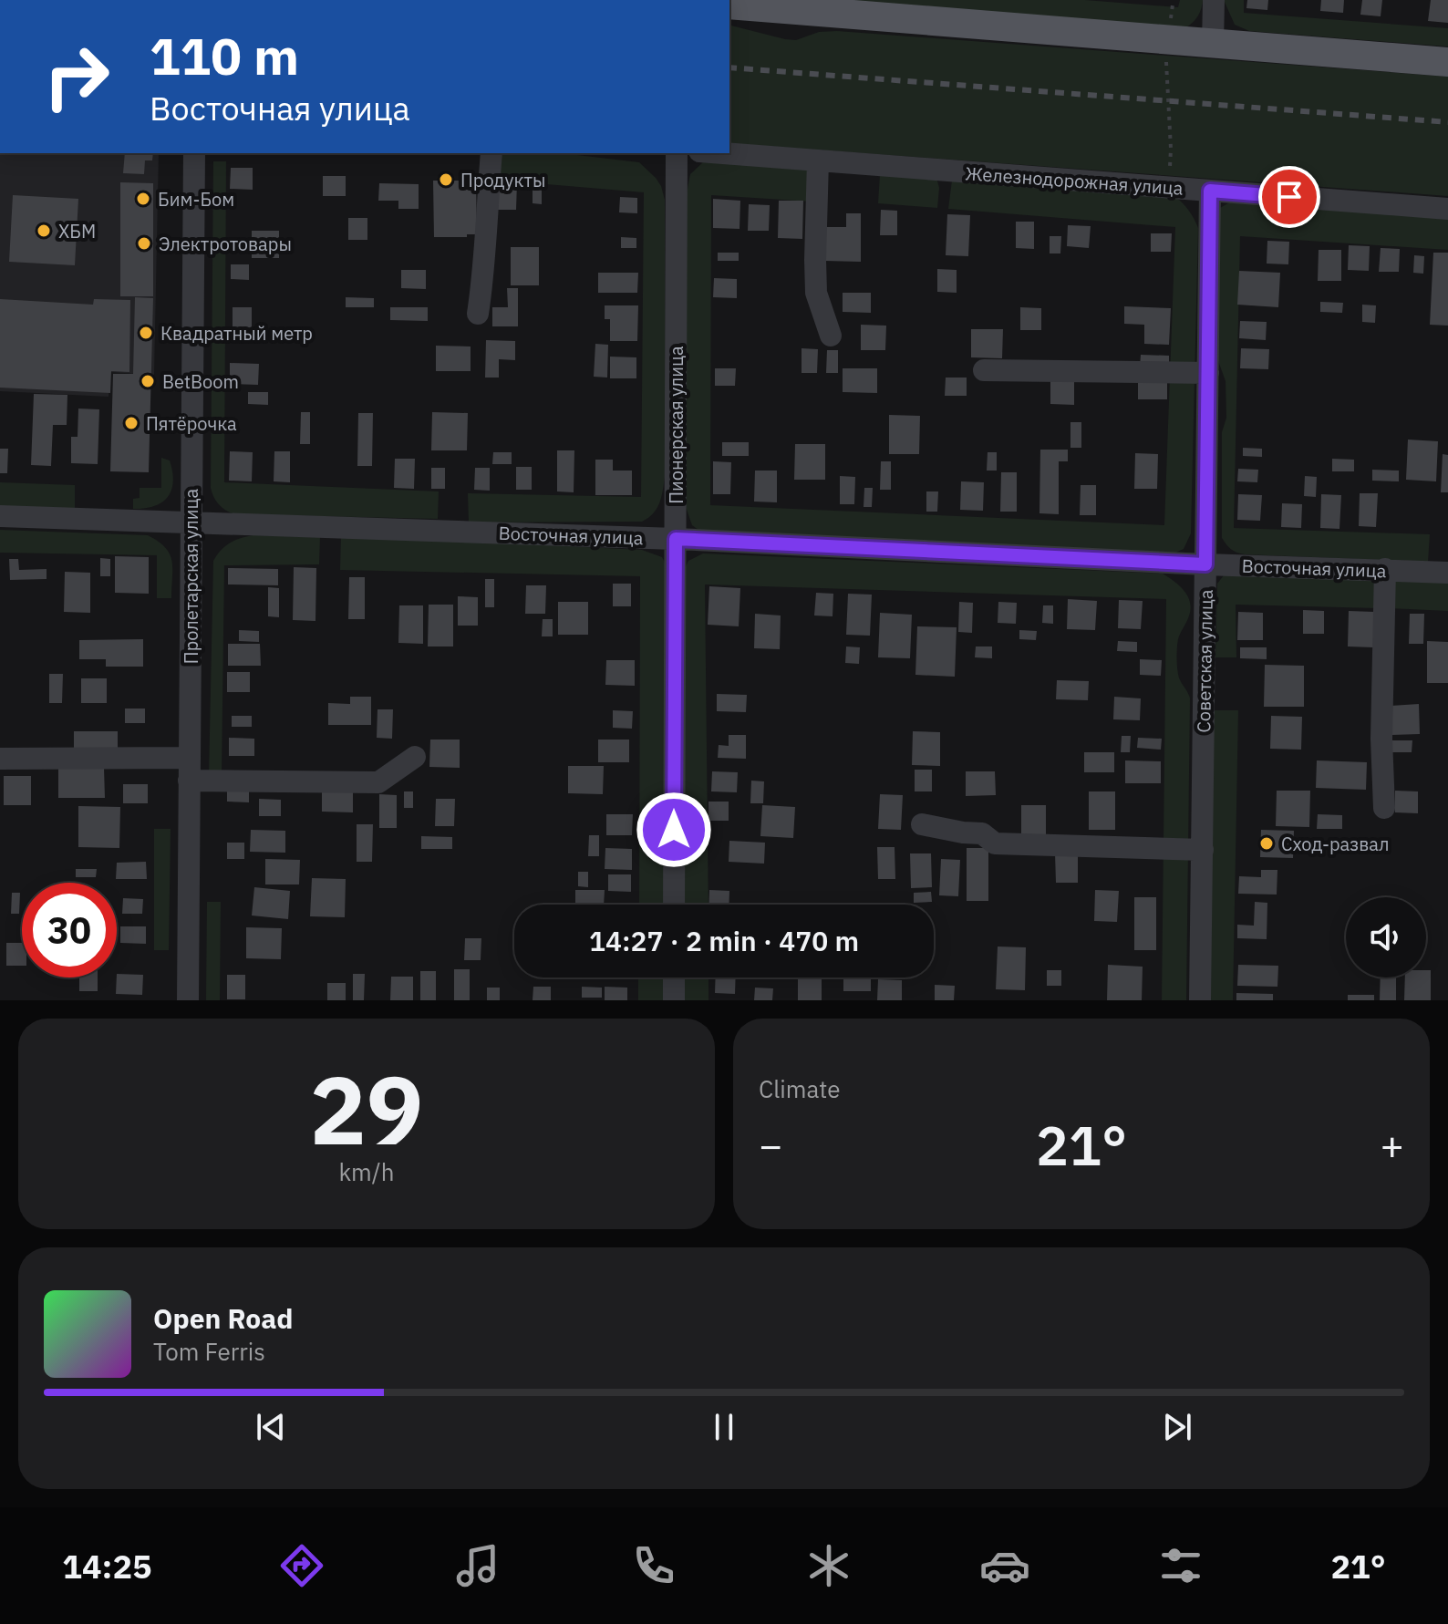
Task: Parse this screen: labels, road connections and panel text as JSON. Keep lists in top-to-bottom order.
{
  "streets": {
    "street": [
      "Железнодорожная улица",
      "Пионерская улица",
      "Восточная улица",
      "Пролетарская улица",
      "Советская улица"
    ]
  },
  "crossings": [
    ["Железнодорожная улица", "Советская улица"],
    ["Пионерская улица", "Восточная улица"],
    ["Восточная улица", "Пролетарская улица"],
    ["Восточная улица", "Советская улица"]
  ],
  "places": [
    "Продукты",
    "Бим-Бом",
    "ХБМ",
    "Электротовары",
    "Квадратный метр",
    "BetBoom",
    "Пятёрочка",
    "Сход-развал"
  ],
  "page": {
    "turn": ["110 m", "Восточная улица"],
    "limit": "30",
    "trip": "14:27 · 2 min · 470 m",
    "tile": [
      ["29", "km/h"],
      "Climate"
    ],
    "heat": ["−", "21°", "+"],
    "song": ["Open Road", "Tom Ferris"],
    "tabs": ["14:25", "21°"]
  }
}
